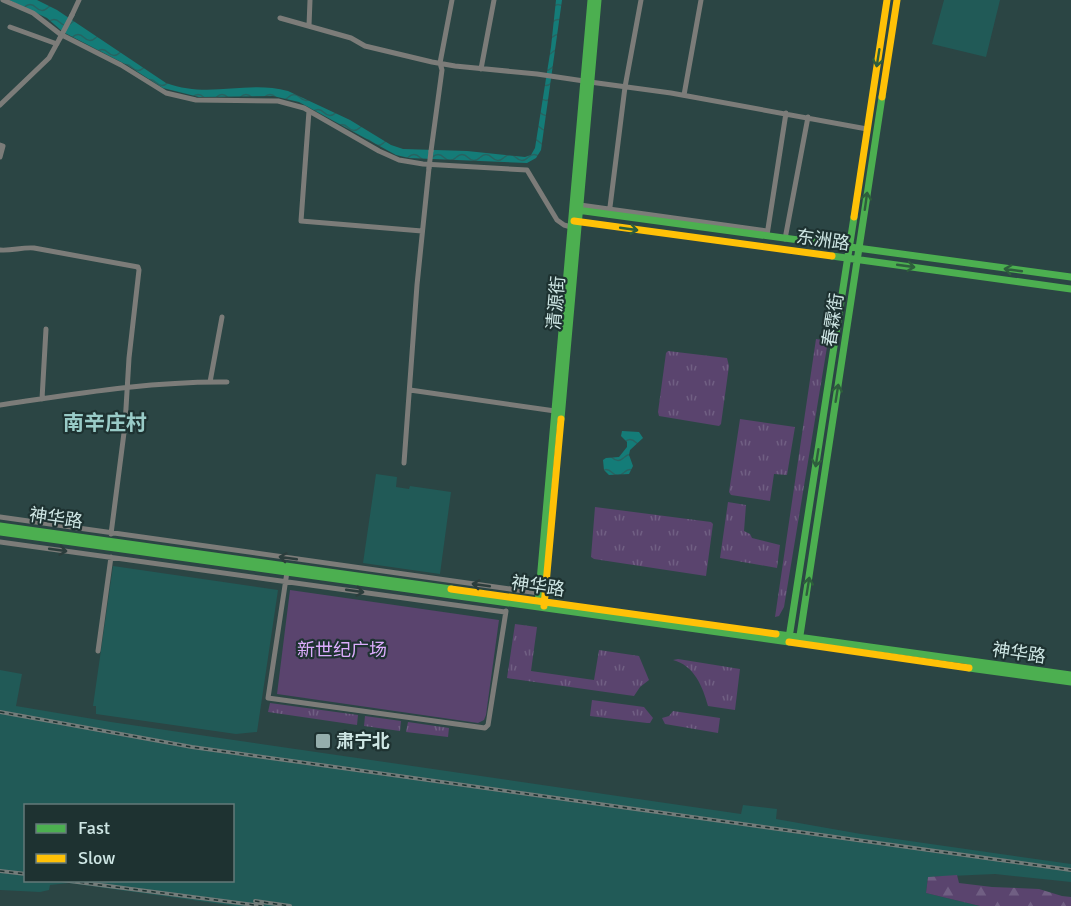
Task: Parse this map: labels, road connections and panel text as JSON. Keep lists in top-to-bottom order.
{
  "streets": {
    "main road": [
      "东洲路",
      "清源街",
      "春霖街",
      "神华路"
    ]
  },
  "crossings": [
    ["东洲路", "清源街"],
    ["东洲路", "春霖街"],
    ["清源街", "神华路"],
    ["春霖街", "神华路"]
  ],
  "districts": ["南辛庄村"],
  "parks": ["新世纪广场"],
  "places": {
    "transit": ["肃宁北"]
  },
  "legend": ["Fast", "Slow"]
}
